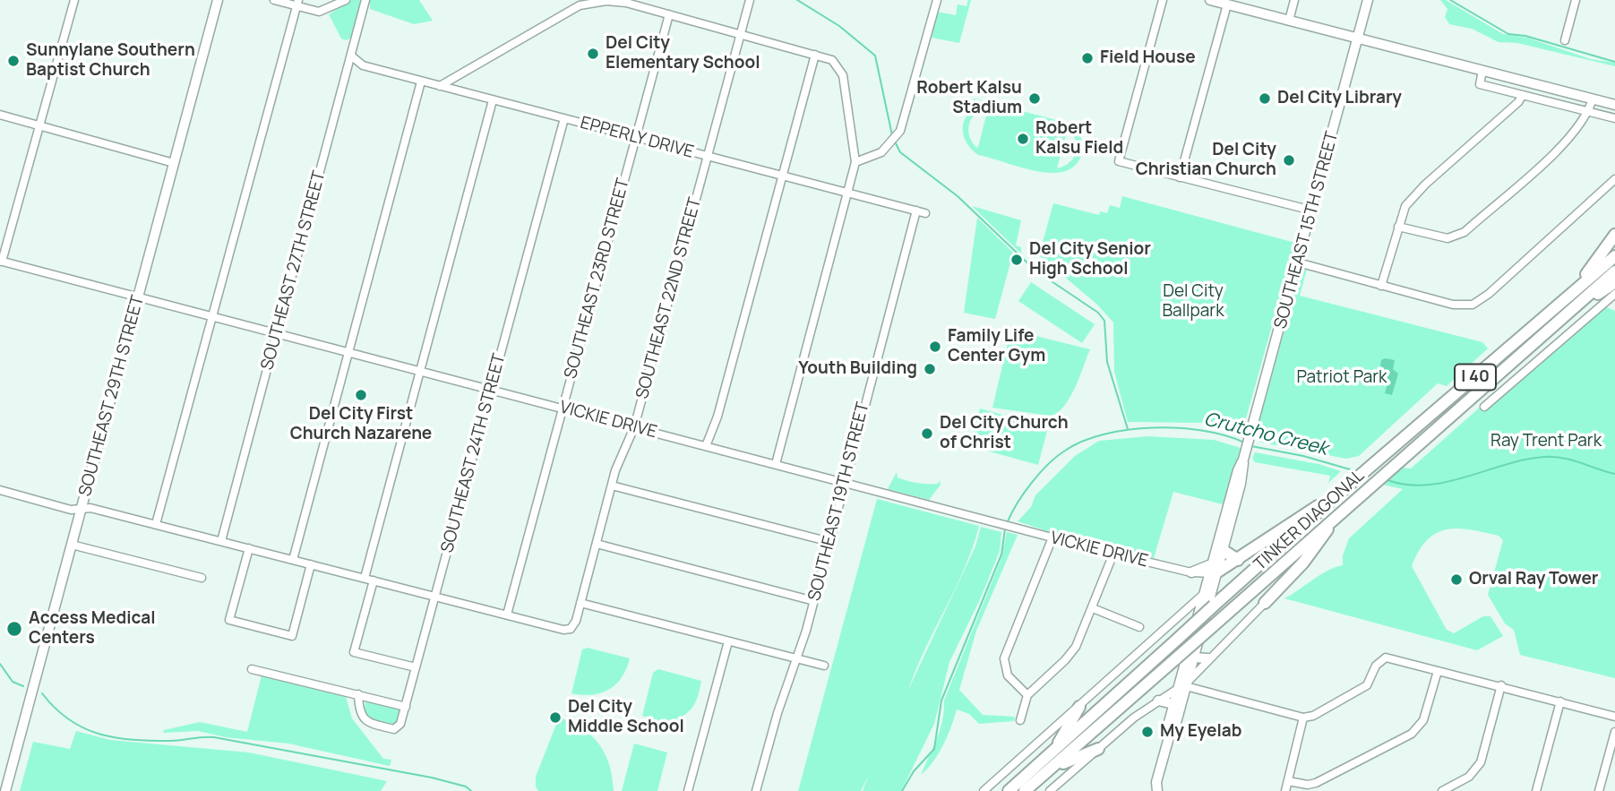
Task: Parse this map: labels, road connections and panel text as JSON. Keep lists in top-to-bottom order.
{
  "streets": {
    "highway": ["I 40", "TINKER DIAGONAL"],
    "main road": ["SOUTHEAST 15TH STREET", "SOUTHEAST 29TH STREET"],
    "street": [
      "EPPERLY DRIVE",
      "SOUTHEAST 27TH STREET",
      "SOUTHEAST 23RD STREET",
      "SOUTHEAST 22ND STREET",
      "VICKIE DRIVE",
      "SOUTHEAST 24TH STREET",
      "SOUTHEAST 19TH STREET"
    ]
  },
  "crossings": [
    ["EPPERLY DRIVE", "SOUTHEAST 27TH STREET"],
    ["EPPERLY DRIVE", "SOUTHEAST 23RD STREET"],
    ["EPPERLY DRIVE", "SOUTHEAST 22ND STREET"],
    ["EPPERLY DRIVE", "SOUTHEAST 24TH STREET"],
    ["EPPERLY DRIVE", "SOUTHEAST 19TH STREET"],
    ["SOUTHEAST 27TH STREET", "VICKIE DRIVE"],
    ["SOUTHEAST 23RD STREET", "SOUTHEAST 22ND STREET"],
    ["SOUTHEAST 23RD STREET", "VICKIE DRIVE"],
    ["SOUTHEAST 22ND STREET", "VICKIE DRIVE"],
    ["SOUTHEAST 29TH STREET", "VICKIE DRIVE"],
    ["VICKIE DRIVE", "SOUTHEAST 24TH STREET"],
    ["VICKIE DRIVE", "SOUTHEAST 19TH STREET"]
  ],
  "water": ["Crutcho Creek"],
  "parks": ["Del City Ballpark", "Patriot Park", "Ray Trent Park"],
  "places": [
    "Del City Elementary School",
    "Field House",
    "Sunnylane Southern Baptist Church",
    "Robert Kalsu Stadium",
    "Del City Library",
    "Robert Kalsu Field",
    "Del City Christian Church",
    "Del City Senior High School",
    "Family Life Center Gym",
    "Youth Building",
    "Del City First Church Nazarene",
    "Del City Church of Christ",
    "Orval Ray Tower",
    "Access Medical Centers",
    "Del City Middle School",
    "My Eyelab"
  ]
}
